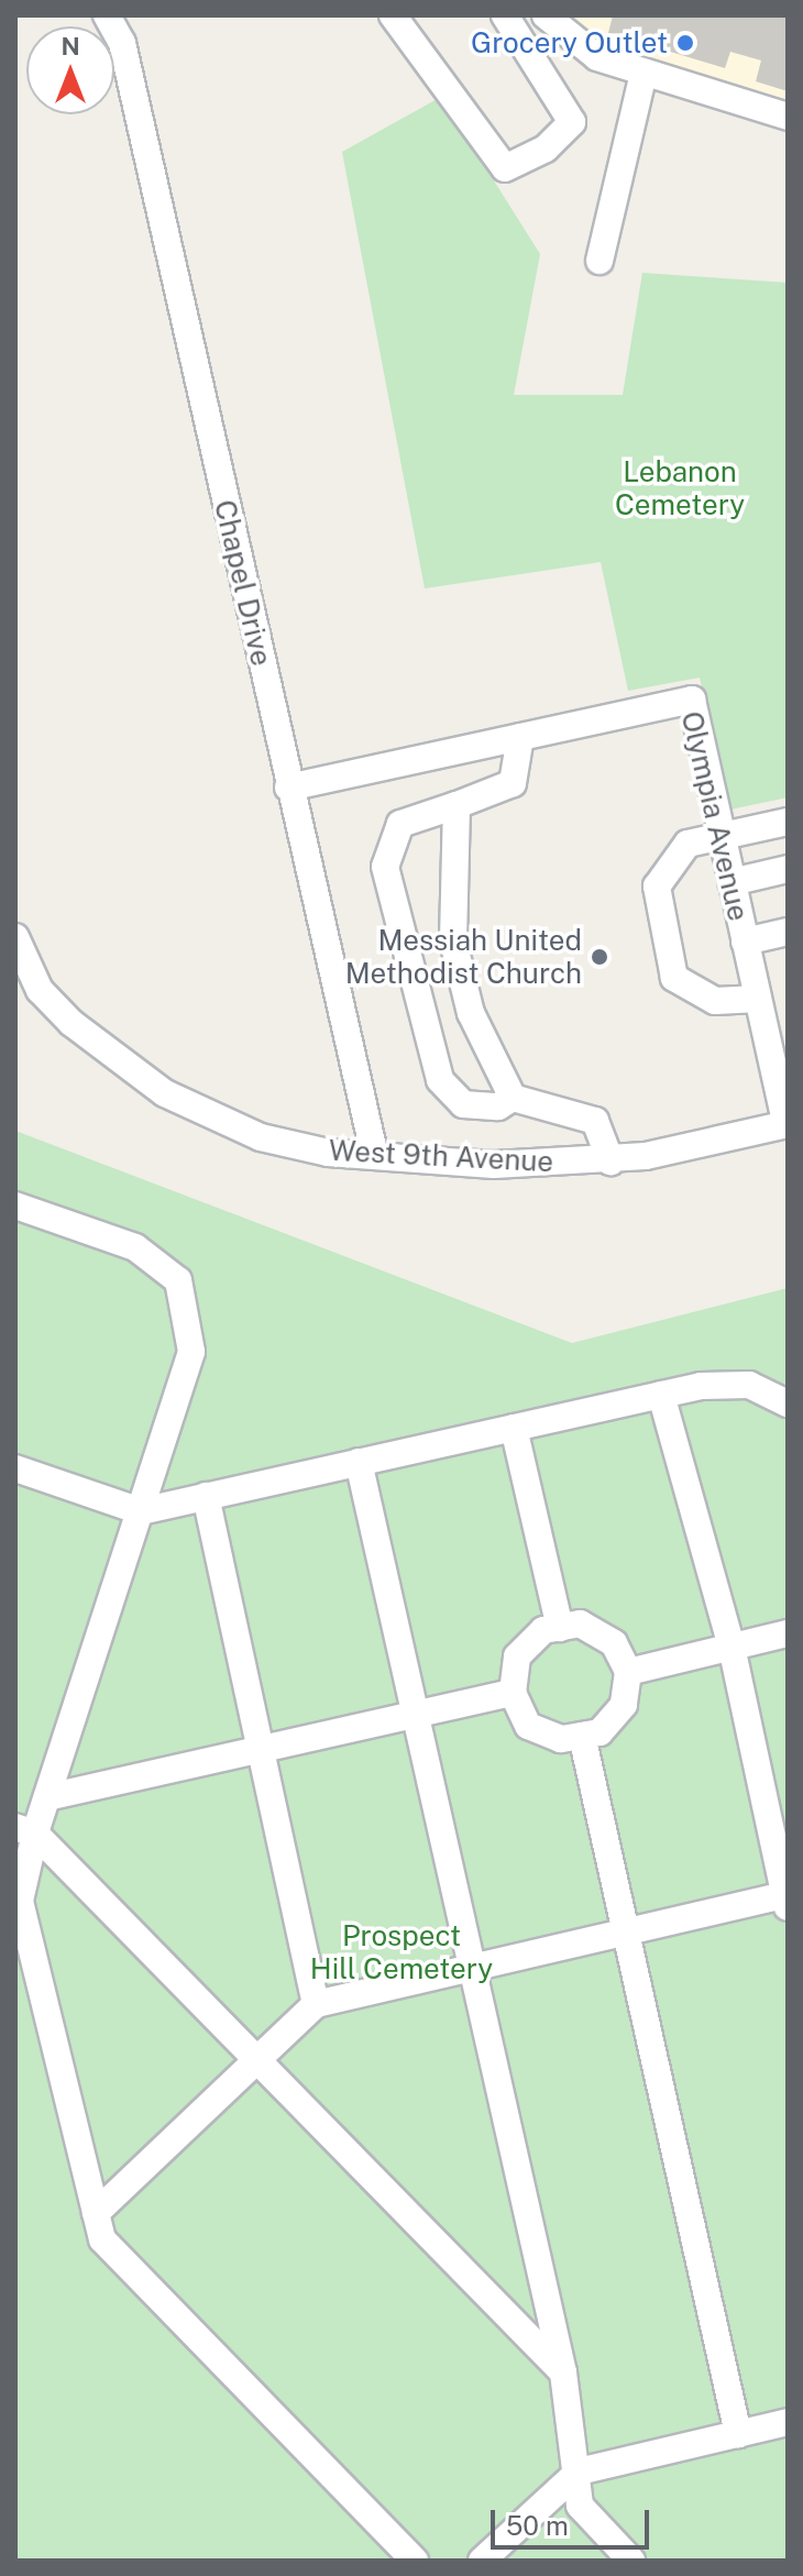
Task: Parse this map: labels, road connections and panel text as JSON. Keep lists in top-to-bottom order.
{
  "streets": {
    "street": ["Chapel Drive", "Olympia Avenue", "West 9th Avenue"]
  },
  "crossings": [
    ["Chapel Drive", "Olympia Avenue"],
    ["Chapel Drive", "West 9th Avenue"],
    ["Olympia Avenue", "West 9th Avenue"]
  ],
  "parks": ["Lebanon Cemetery", "Prospect Hill Cemetery"],
  "places": ["Grocery Outlet", "Messiah United Methodist Church"],
  "scale_bar": "50 m",
  "north": "top"
}
